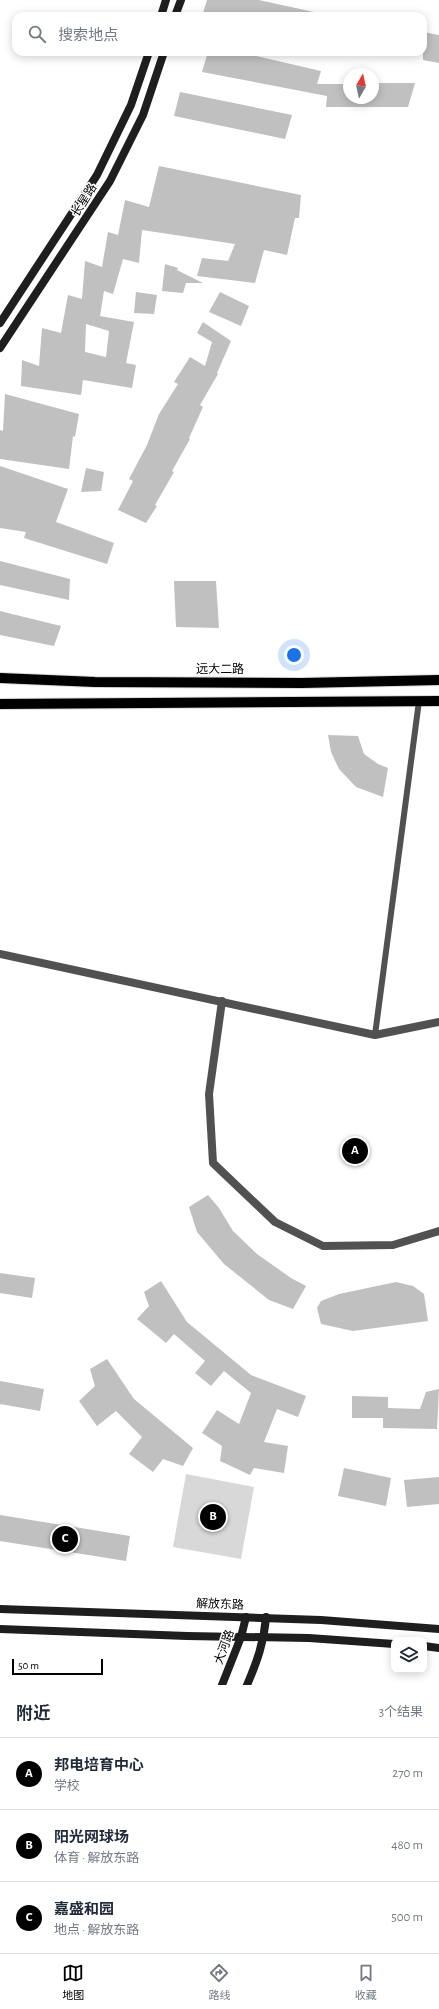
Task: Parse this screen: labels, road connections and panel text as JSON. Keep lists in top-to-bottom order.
{
  "streets": {
    "main road": [
      "长星路",
      "远大二路",
      "解放东路",
      "大河路"
    ]
  },
  "crossings": [
    ["解放东路", "大河路"]
  ],
  "scale_bar": "50 m",
  "north": "top",
  "page": {
    "search": "搜索地点",
    "pins": ["A", "B", "C"],
    "scale": "50 m",
    "heading": ["附近", "3个结果"],
    "list": [
      {
        "mark": "A",
        "name": "邦电培育中心",
        "note": "学校",
        "value": "270 m"
      },
      {
        "mark": "B",
        "name": "阳光网球场",
        "note": "体育 · 解放东路",
        "value": "480 m"
      },
      {
        "mark": "C",
        "name": "嘉盛和园",
        "note": "地点 · 解放东路",
        "value": "500 m"
      }
    ],
    "nav": ["地图", "路线", "收藏"]
  }
}
